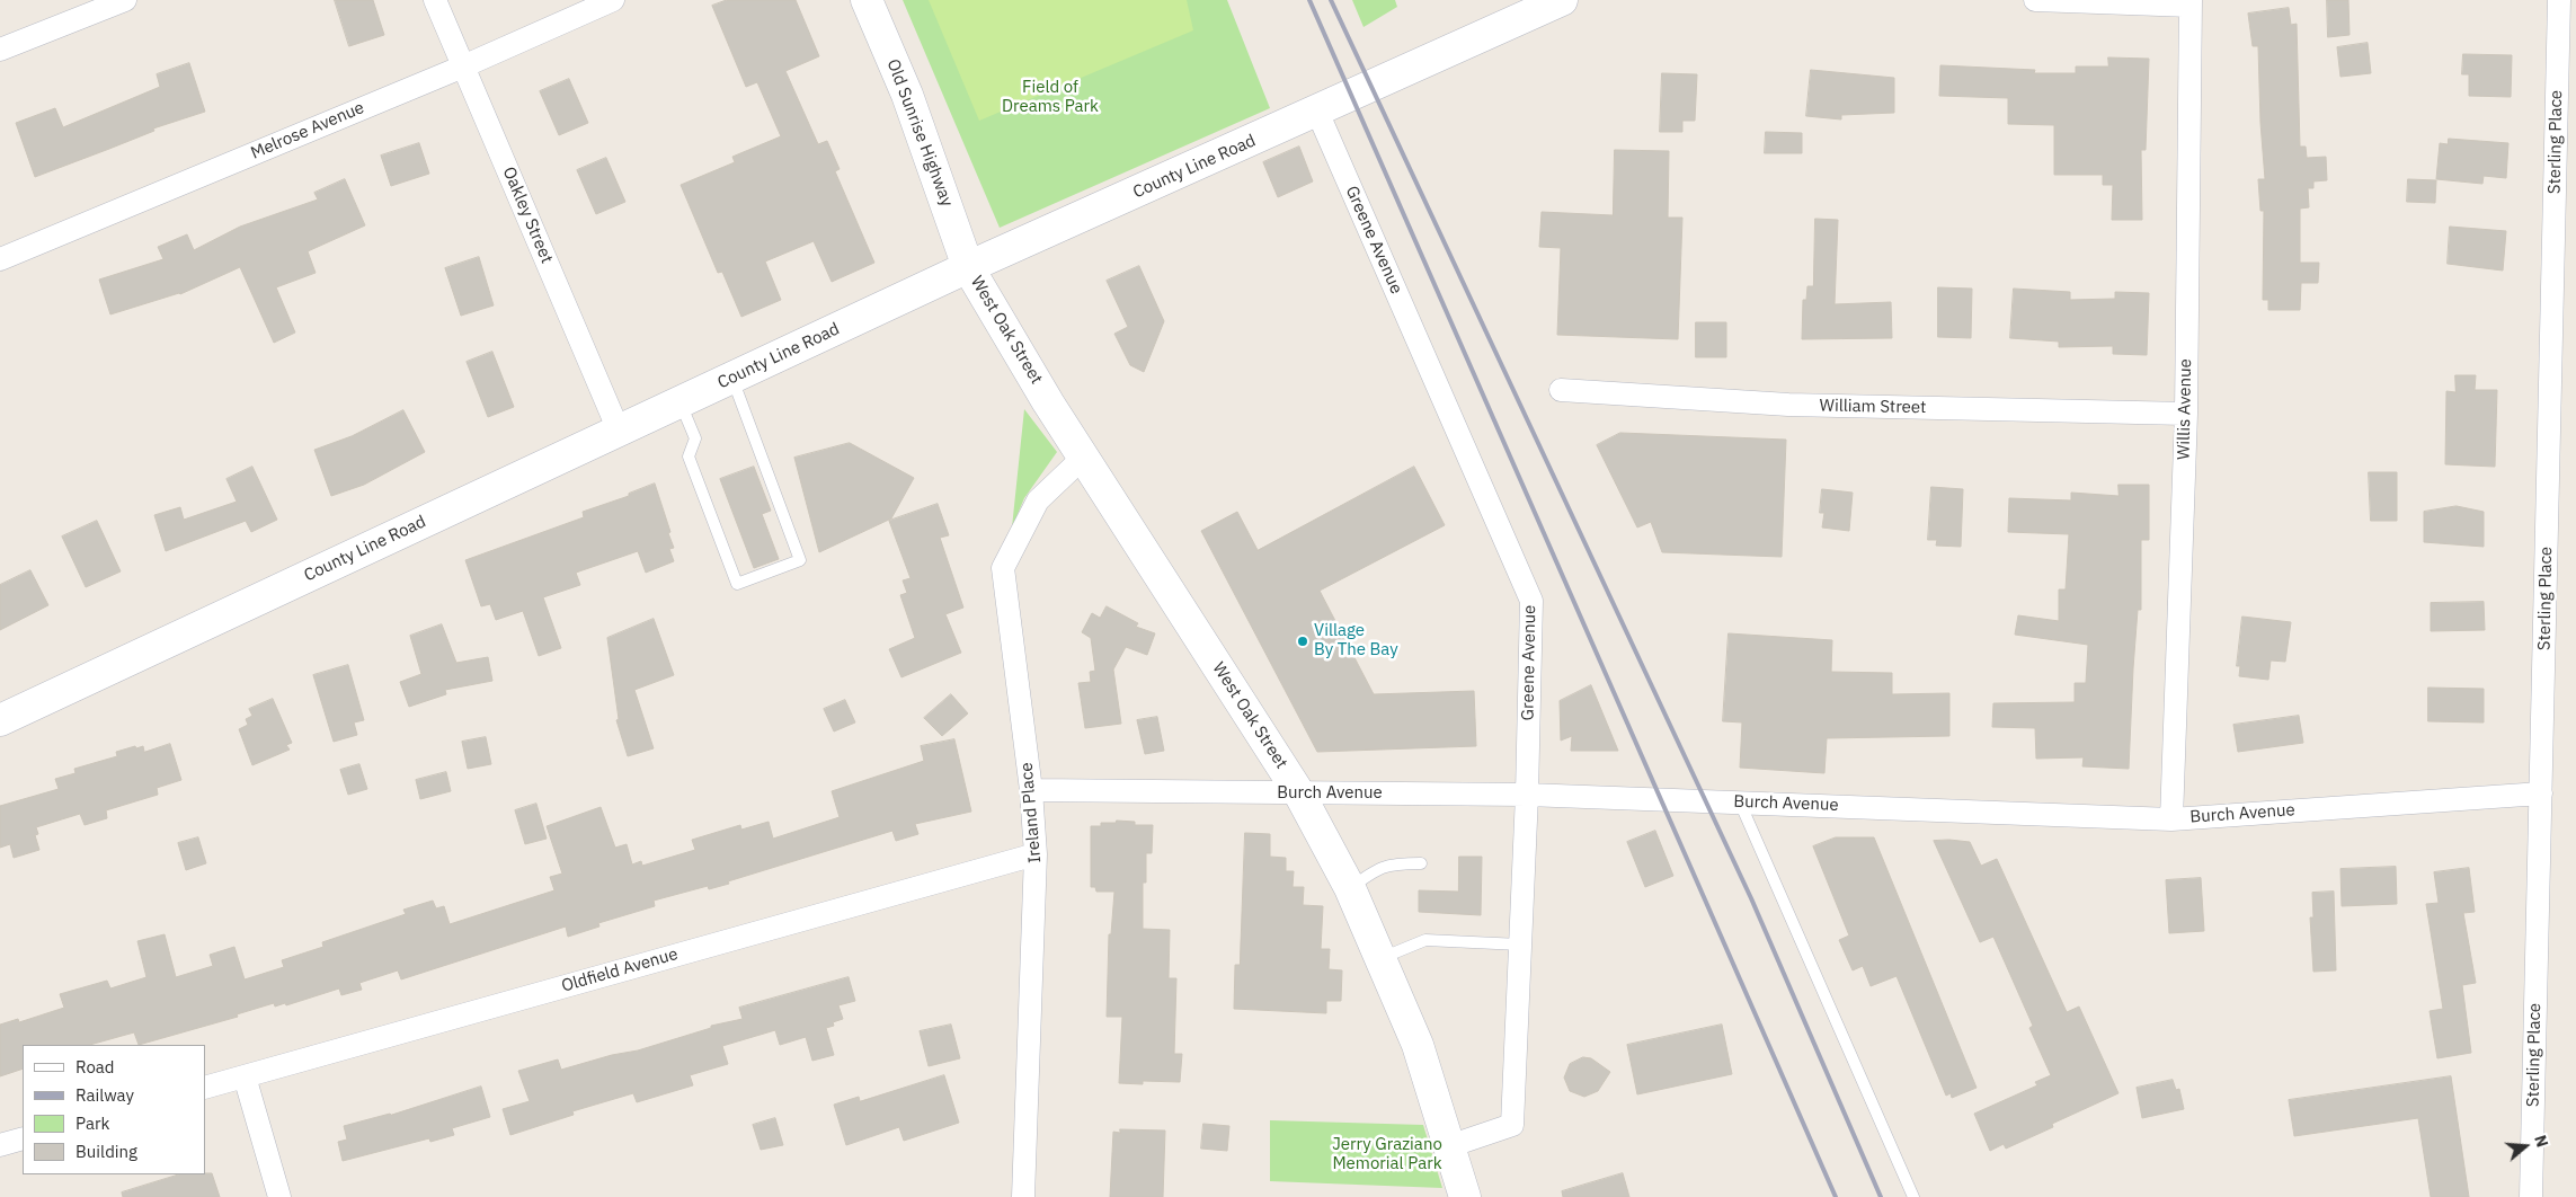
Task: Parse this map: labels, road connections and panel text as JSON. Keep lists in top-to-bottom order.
{
  "streets": {
    "main road": ["Old Sunrise Highway", "County Line Road", "West Oak Street"],
    "street": [
      "Melrose Avenue",
      "Sterling Place",
      "Oakley Street",
      "Greene Avenue",
      "William Street",
      "Willis Avenue",
      "Burch Avenue",
      "Ireland Place",
      "Oldfield Avenue"
    ]
  },
  "crossings": [
    ["Melrose Avenue", "Oakley Street"],
    ["Old Sunrise Highway", "County Line Road"],
    ["Old Sunrise Highway", "West Oak Street"],
    ["Sterling Place", "Burch Avenue"],
    ["County Line Road", "Oakley Street"],
    ["County Line Road", "Greene Avenue"],
    ["County Line Road", "West Oak Street"],
    ["Greene Avenue", "West Oak Street"],
    ["Greene Avenue", "Burch Avenue"],
    ["West Oak Street", "Burch Avenue"],
    ["West Oak Street", "Ireland Place"],
    ["William Street", "Willis Avenue"],
    ["Willis Avenue", "Burch Avenue"],
    ["Burch Avenue", "Ireland Place"],
    ["Ireland Place", "Oldfield Avenue"]
  ],
  "parks": ["Field of Dreams Park", "Jerry Graziano Memorial Park"],
  "places": ["Village By The Bay"],
  "legend": [
    "Road",
    "Railway",
    "Park",
    "Building"
  ],
  "north": "right"
}
